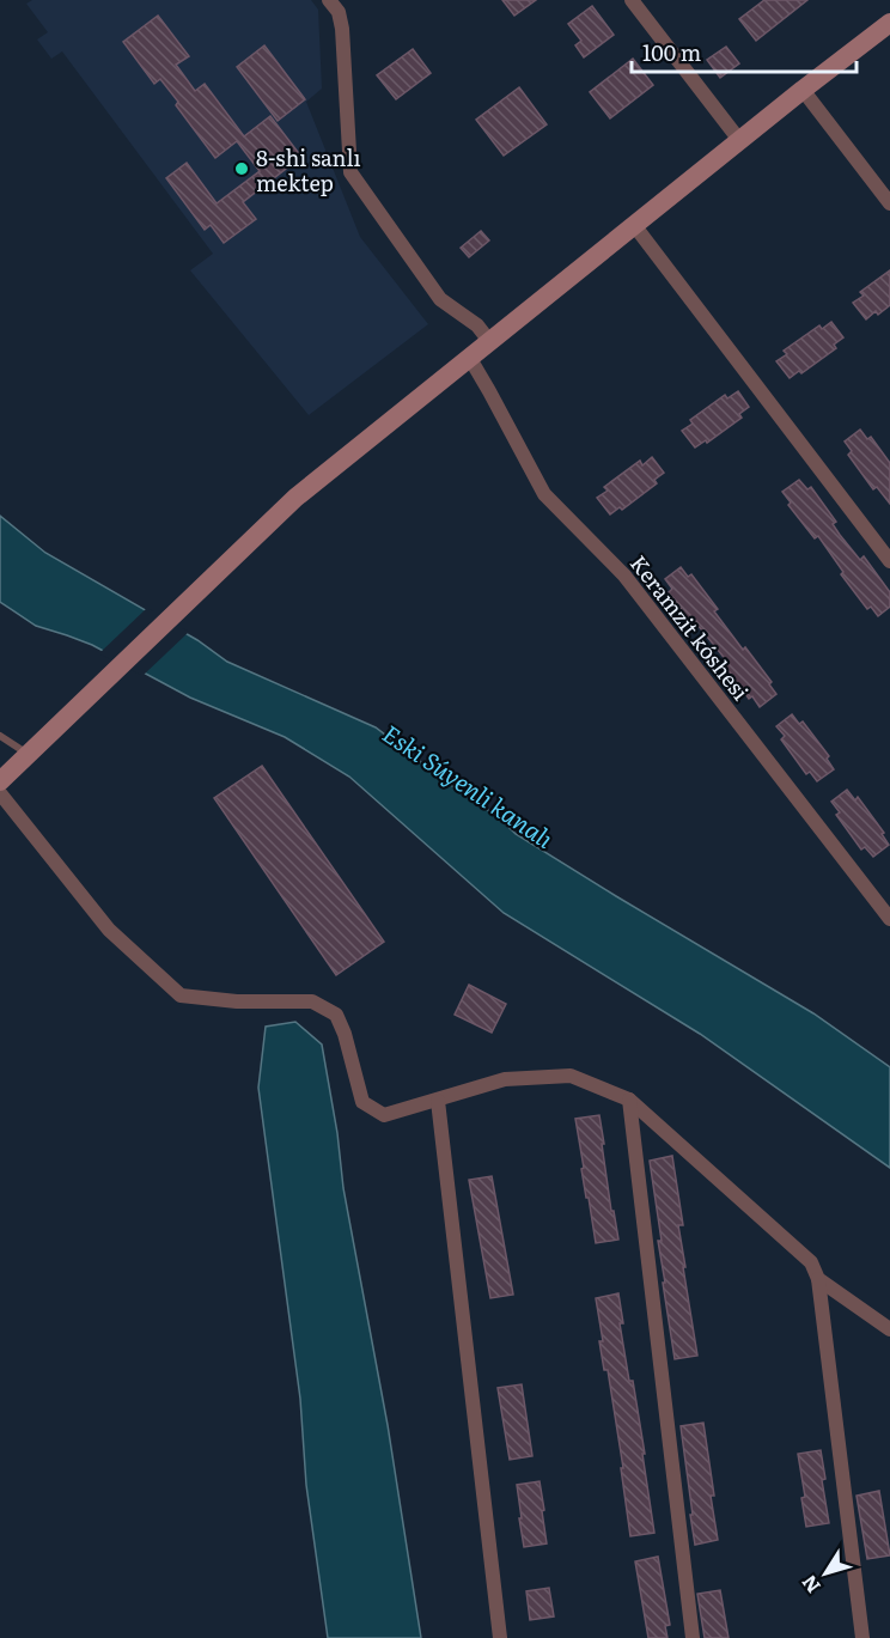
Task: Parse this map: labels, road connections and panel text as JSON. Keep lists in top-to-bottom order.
{
  "streets": {
    "street": ["Keramzit kóshesi"]
  },
  "water": ["Eski Súyenli kanalı"],
  "places": ["8-shi sanlı mektep"],
  "scale_bar": "100 m",
  "north": "bottom left"
}
